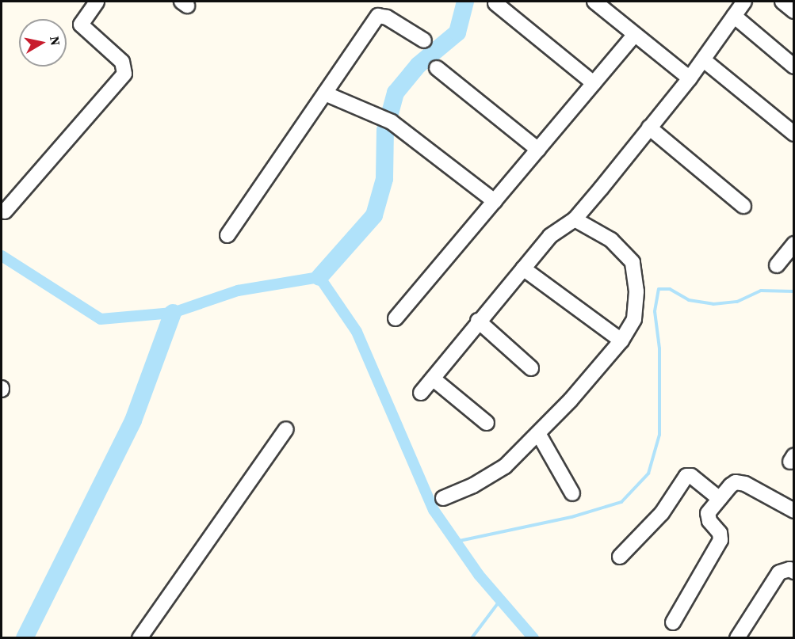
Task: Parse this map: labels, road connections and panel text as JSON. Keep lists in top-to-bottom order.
{
  "north": "right"
}
